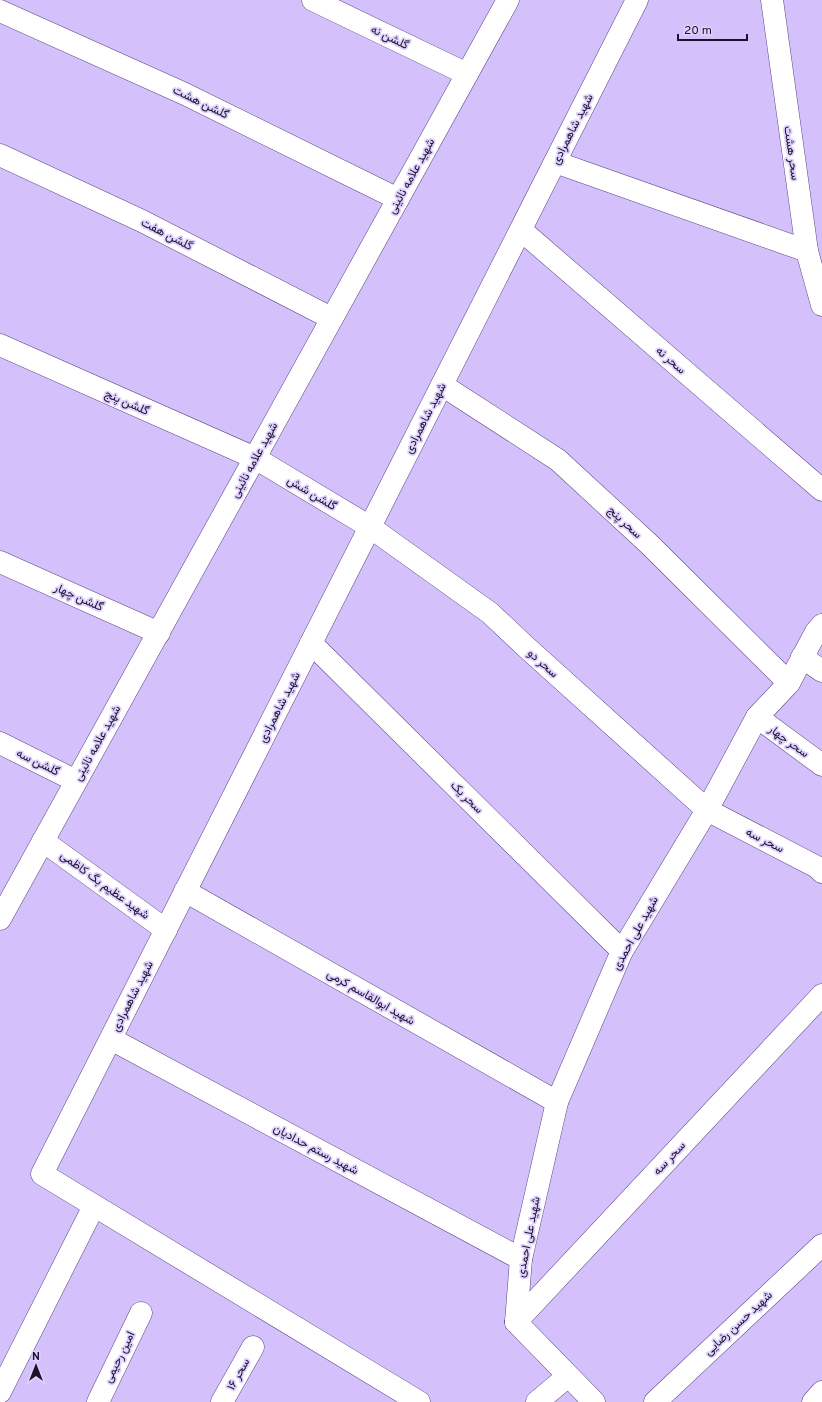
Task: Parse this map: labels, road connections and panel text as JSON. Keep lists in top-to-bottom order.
{
  "streets": {
    "street": [
      "گلشن نه",
      "گلشن هشت",
      "شهید شاهمرادی",
      "سحر هشت",
      "شهید علامه‌ نائینی",
      "گلشن هفت",
      "سحر نه",
      "گلشن پنج",
      "گلشن شش",
      "سحر پنج",
      "گلشن چهار",
      "سحر دو",
      "سحر چهار",
      "گلشن سه",
      "سحر یک",
      "سحر سه",
      "شهید عظیم بگ کاظمی",
      "شهید علی احمدی",
      "شهید ابوالقاسم کرمی",
      "شهید رستم حدادیان",
      "شهید حسن رضایی",
      "امین رحیمی",
      "سحر ۱۶"
    ]
  },
  "crossings": [
    ["گلشن نه", "شهید علامه‌ نائینی"],
    ["گلشن هشت", "شهید علامه‌ نائینی"],
    ["شهید شاهمرادی", "سحر نه"],
    ["شهید شاهمرادی", "گلشن شش"],
    ["شهید شاهمرادی", "سحر پنج"],
    ["شهید شاهمرادی", "سحر دو"],
    ["شهید شاهمرادی", "سحر یک"],
    ["شهید شاهمرادی", "شهید عظیم بگ کاظمی"],
    ["شهید شاهمرادی", "شهید ابوالقاسم کرمی"],
    ["شهید شاهمرادی", "شهید رستم حدادیان"],
    ["شهید علامه‌ نائینی", "گلشن هفت"],
    ["شهید علامه‌ نائینی", "گلشن پنج"],
    ["شهید علامه‌ نائینی", "گلشن شش"],
    ["شهید علامه‌ نائینی", "گلشن چهار"],
    ["شهید علامه‌ نائینی", "گلشن سه"],
    ["شهید علامه‌ نائینی", "شهید عظیم بگ کاظمی"],
    ["گلشن پنج", "گلشن شش"],
    ["گلشن شش", "سحر دو"],
    ["سحر پنج", "شهید علی احمدی"],
    ["سحر دو", "سحر سه"],
    ["سحر دو", "شهید علی احمدی"],
    ["سحر چهار", "شهید علی احمدی"],
    ["سحر یک", "شهید علی احمدی"],
    ["سحر سه", "شهید علی احمدی"],
    ["شهید علی احمدی", "شهید ابوالقاسم کرمی"],
    ["شهید علی احمدی", "شهید رستم حدادیان"]
  ],
  "scale_bar": "20 m",
  "north": "top"
}
